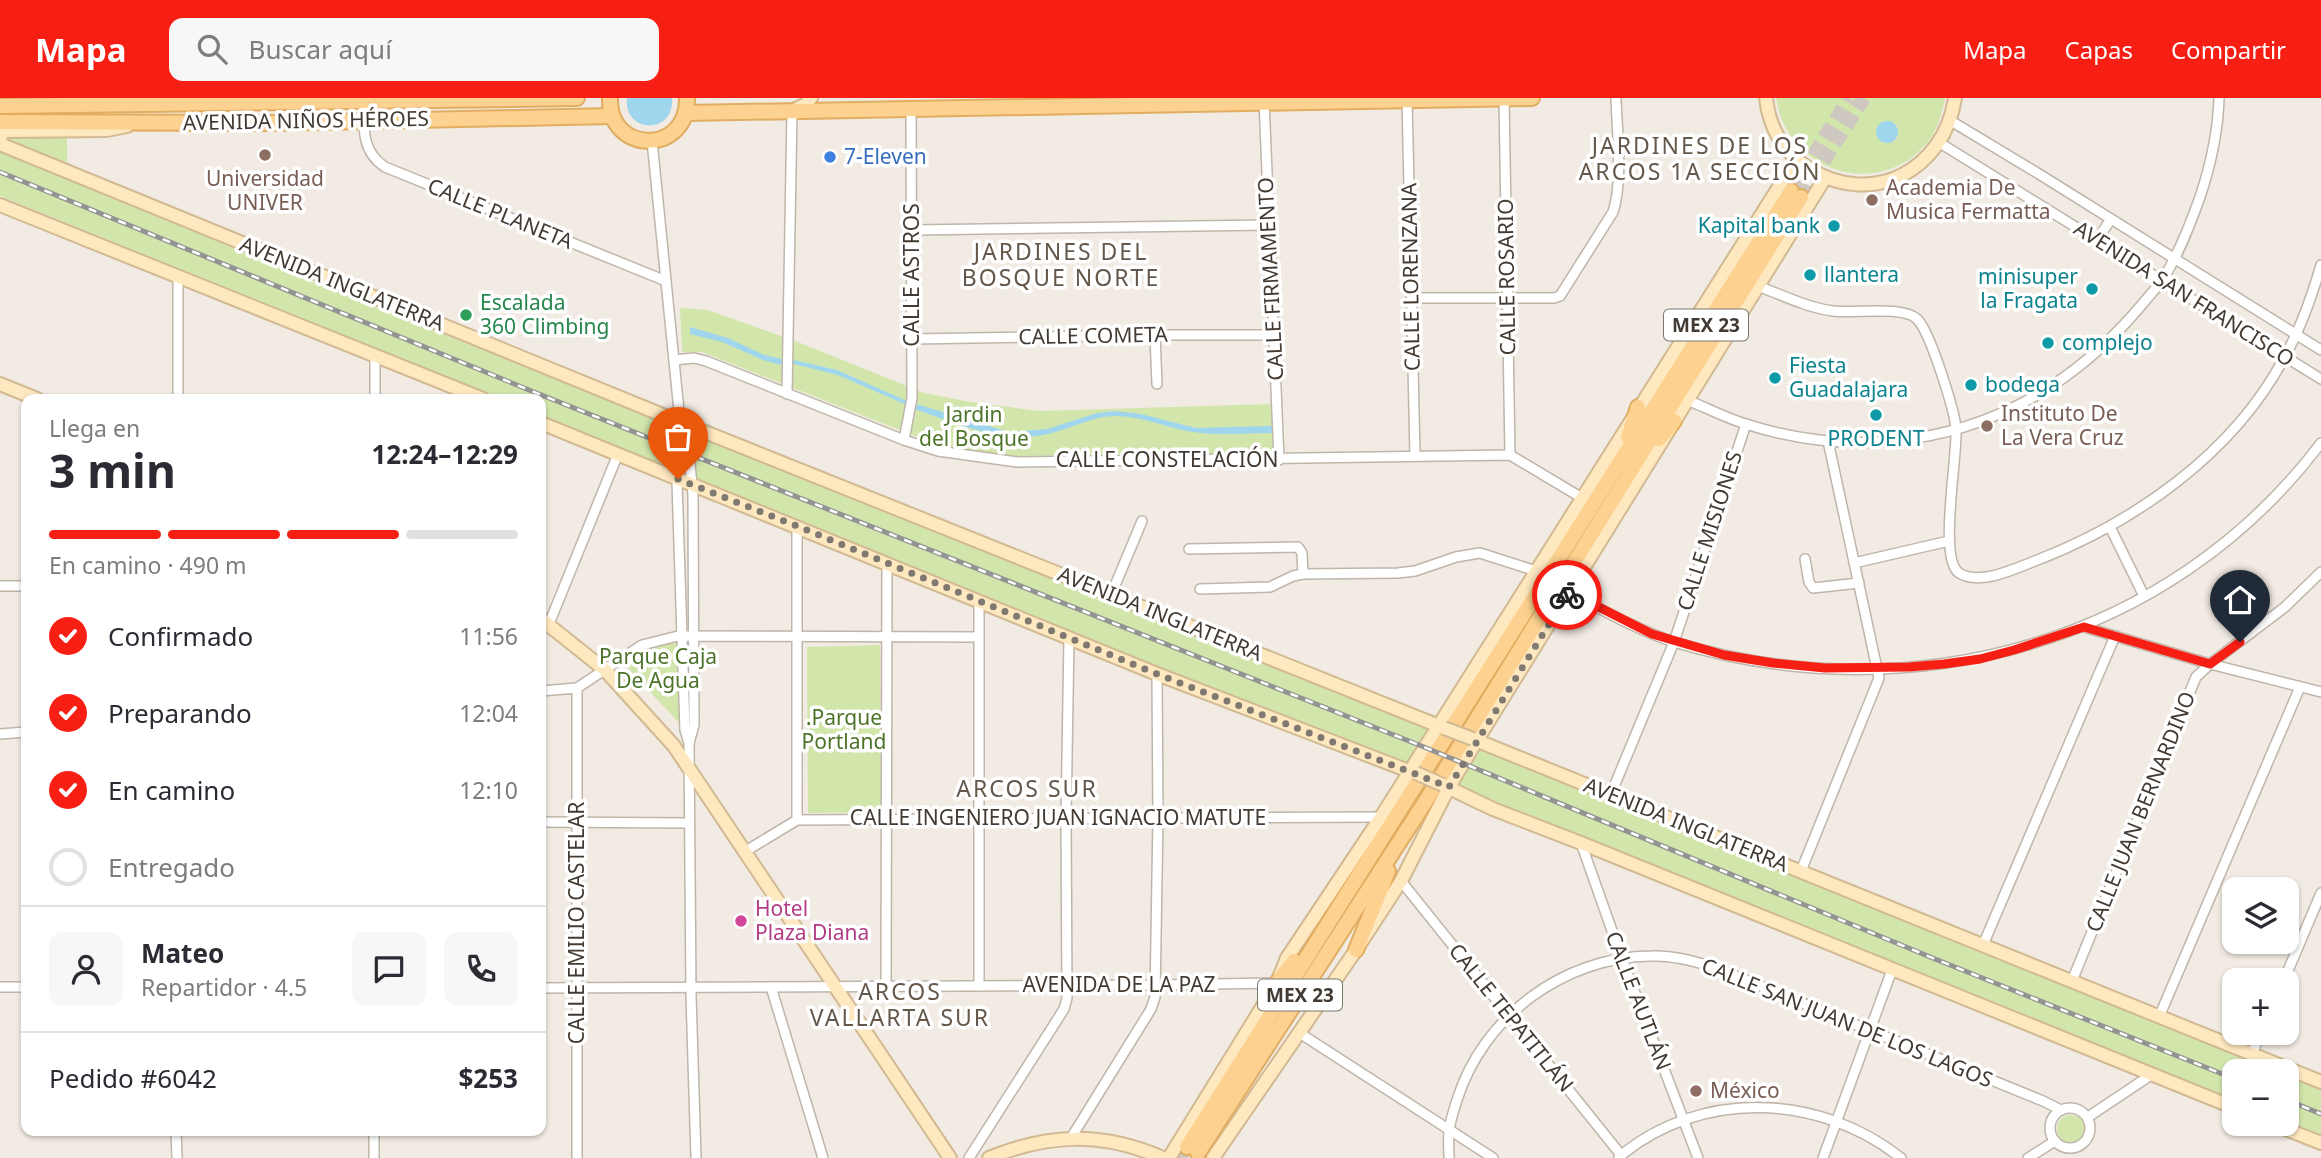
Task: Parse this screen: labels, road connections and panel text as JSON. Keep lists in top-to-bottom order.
{
  "streets": {
    "main road": ["AVENIDA NIÑOS HÉROES", "MEX 23"],
    "street": [
      "CALLE PLANETA",
      "CALLE ASTROS",
      "CALLE LORENZANA",
      "CALLE ROSARIO",
      "CALLE FIRMAMENTO",
      "AVENIDA INGLATERRA",
      "AVENIDA SAN FRANCISCO",
      "CALLE COMETA",
      "CALLE CONSTELACIÓN",
      "CALLE MISIONES",
      "CALLE JUAN BERNARDINO",
      "CALLE INGENIERO JUAN IGNACIO MATUTE",
      "CALLE EMILIO CASTELAR",
      "AVENIDA DE LA PAZ",
      "CALLE AUTLÁN",
      "CALLE TEPATITLÁN",
      "CALLE SAN JUAN DE LOS LAGOS"
    ]
  },
  "crossings": [
    ["AVENIDA NIÑOS HÉROES", "CALLE PLANETA"],
    ["AVENIDA NIÑOS HÉROES", "AVENIDA INGLATERRA"],
    ["CALLE ASTROS", "CALLE COMETA"],
    ["CALLE ASTROS", "CALLE CONSTELACIÓN"],
    ["CALLE LORENZANA", "CALLE CONSTELACIÓN"],
    ["CALLE ROSARIO", "CALLE CONSTELACIÓN"],
    ["CALLE FIRMAMENTO", "CALLE COMETA"],
    ["CALLE FIRMAMENTO", "CALLE CONSTELACIÓN"],
    ["AVENIDA INGLATERRA", "CALLE MISIONES"],
    ["AVENIDA INGLATERRA", "CALLE JUAN BERNARDINO"],
    ["CALLE EMILIO CASTELAR", "AVENIDA DE LA PAZ"],
    ["CALLE AUTLÁN", "CALLE SAN JUAN DE LOS LAGOS"],
    ["CALLE TEPATITLÁN", "CALLE SAN JUAN DE LOS LAGOS"]
  ],
  "districts": [
    "JARDINES DE LOS ARCOS 1A SECCIÓN",
    "JARDINES DEL BOSQUE NORTE",
    "ARCOS SUR",
    "ARCOS VALLARTA SUR"
  ],
  "parks": ["Jardin del Bosque", "Parque Caja De Agua", ".Parque Portland"],
  "places": [
    "Universidad UNIVER",
    "7-Eleven",
    "Academia De Musica Fermatta",
    "Kapital bank",
    "llantera",
    "minisuper la Fragata",
    "Escalada 360 Climbing",
    "complejo",
    "Fiesta Guadalajara",
    "bodega",
    "PRODENT",
    "Instituto De La Vera Cruz",
    "Hotel Plaza Diana",
    "México"
  ],
  "page": {
    "header": "Mapa",
    "search": "Buscar aquí",
    "nav": ["Mapa", "Capas", "Compartir"],
    "heading": ["3 min", "Llega en", "12:24–12:29"],
    "panel": [
      "Mateo",
      "Repartidor · 4.5",
      "Pedido #6042",
      "$253"
    ],
    "bar": "En camino · 490 m",
    "list": [
      ["Confirmado", "11:56"],
      ["Preparando", "12:04"],
      ["En camino", "12:10"],
      "Entregado"
    ],
    "map_buttons": ["+", "−"]
  }
}
